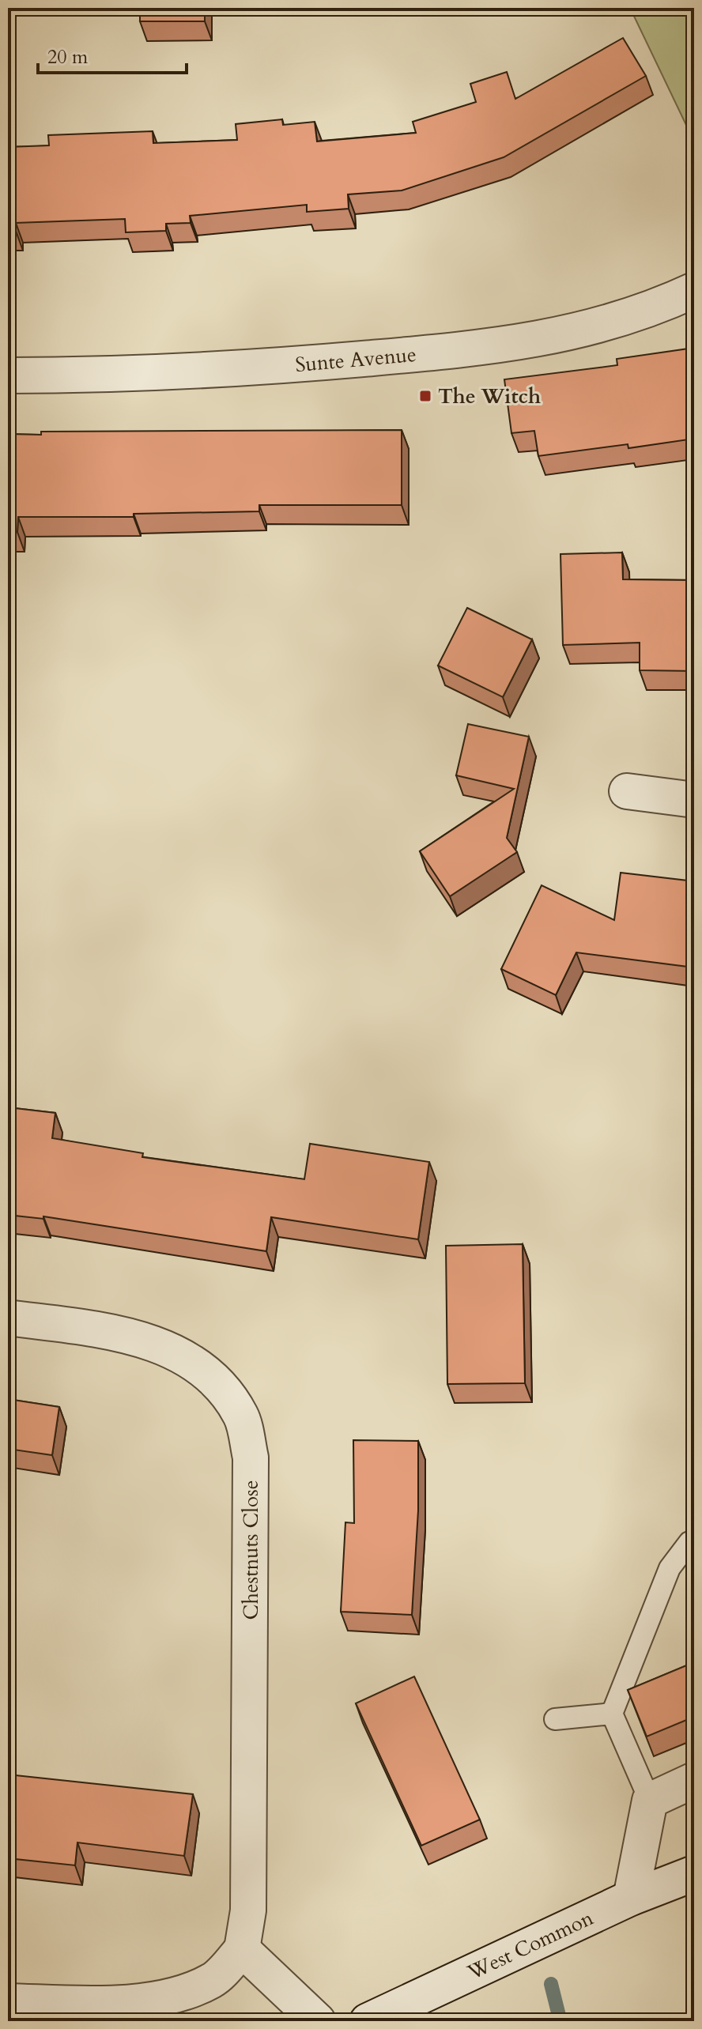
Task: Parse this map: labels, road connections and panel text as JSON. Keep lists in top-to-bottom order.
{
  "streets": {
    "street": ["Sunte Avenue", "Chestnuts Close", "West Common"]
  },
  "places": {
    "transit": ["The Witch"]
  },
  "scale_bar": "20 m"
}
